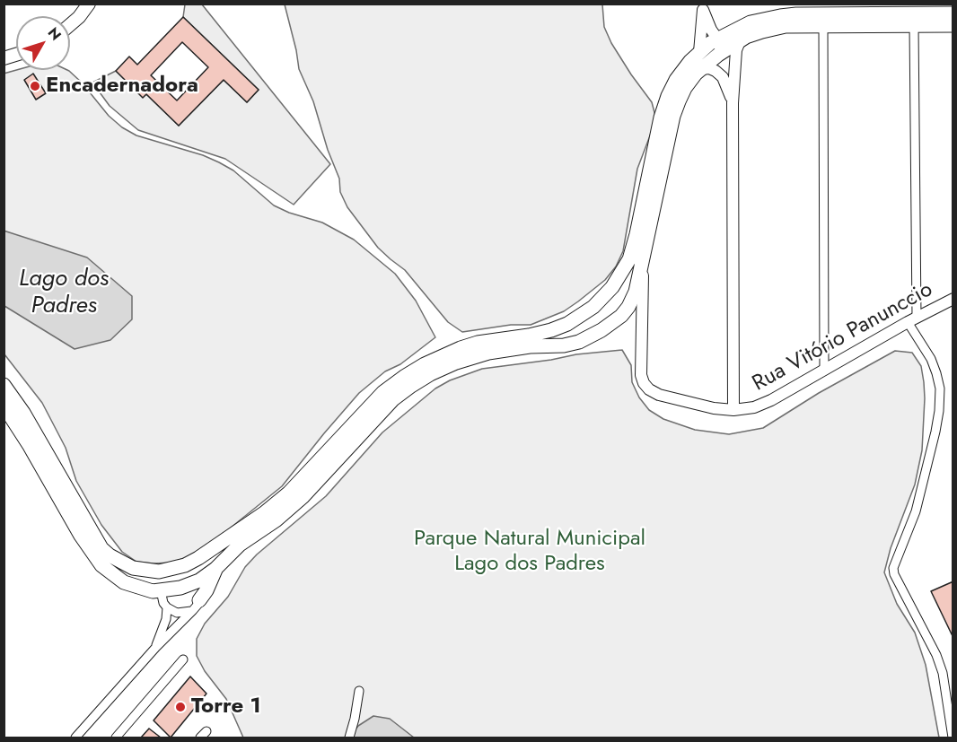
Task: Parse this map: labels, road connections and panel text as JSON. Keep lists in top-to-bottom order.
{
  "streets": {
    "street": ["Rua Vitório Panunccio"]
  },
  "water": ["Lago dos Padres"],
  "parks": ["Parque Natural Municipal Lago dos Padres"],
  "places": ["Encadernadora", "Torre 1"],
  "north": "top right"
}
